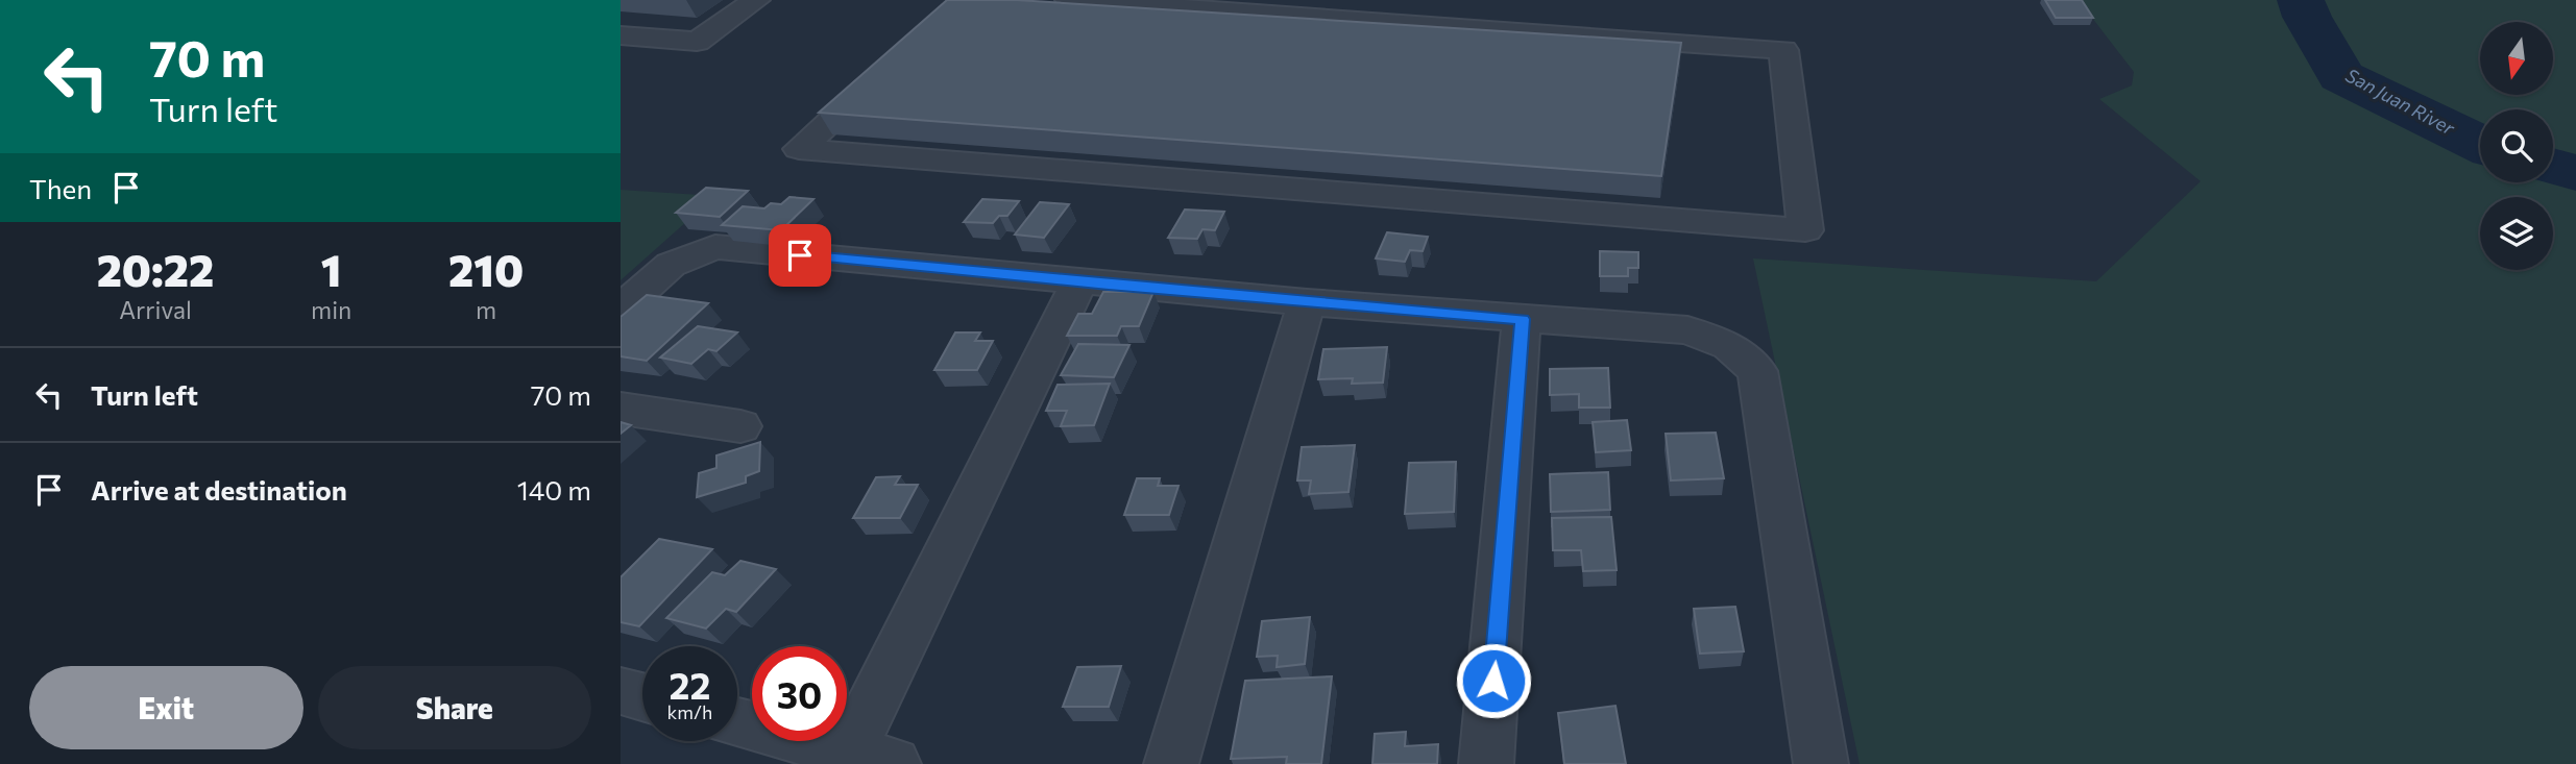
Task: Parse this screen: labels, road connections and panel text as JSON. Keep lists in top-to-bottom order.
{
  "water": ["San Juan River"],
  "north": "bottom",
  "page": {
    "turn": ["70 m", "Turn left"],
    "then": "Then",
    "eta": [
      "20:22",
      "Arrival",
      "1",
      "min",
      "210",
      "m"
    ],
    "list": [
      {
        "name": "Turn left",
        "value": "70 m"
      },
      {
        "name": "Arrive at destination",
        "value": "140 m"
      }
    ],
    "speed": "22 km/h",
    "limit": "30",
    "buttons": ["Exit", "Share"]
  }
}
